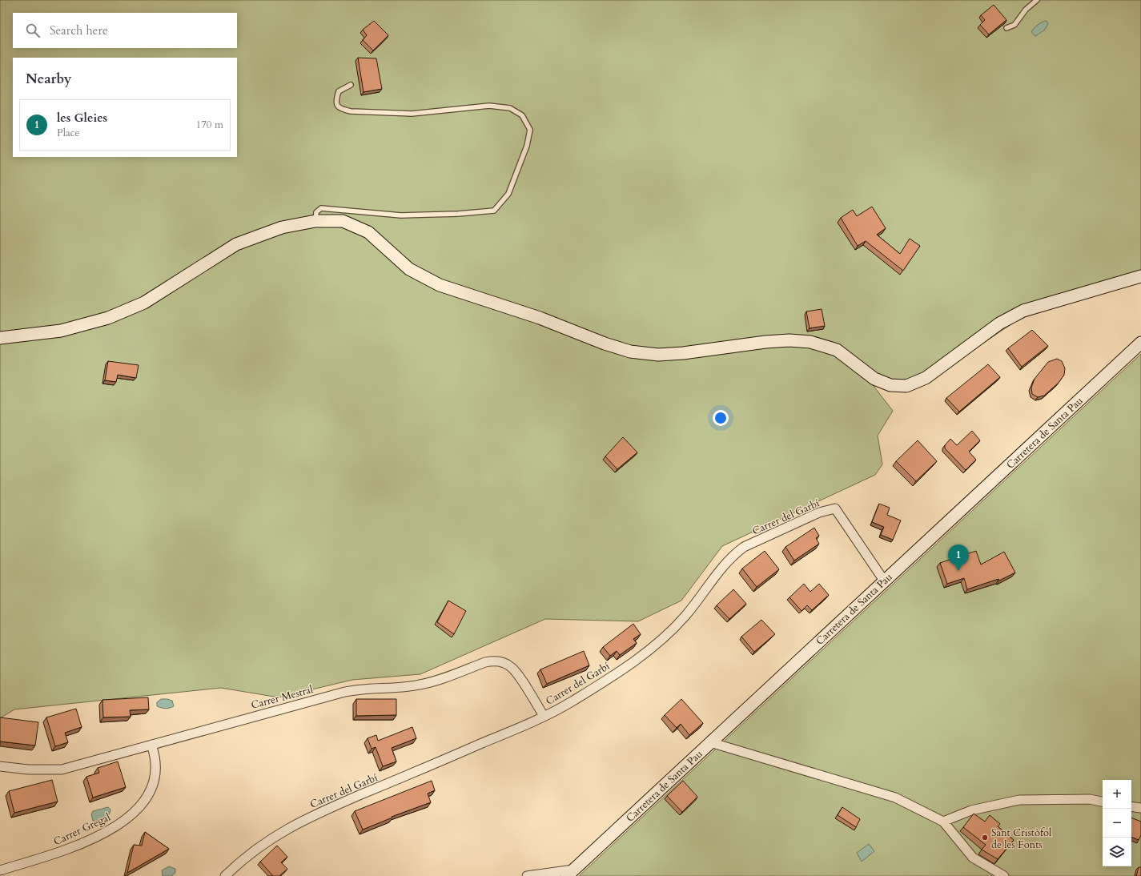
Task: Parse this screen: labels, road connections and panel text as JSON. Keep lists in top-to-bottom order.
{
  "streets": {
    "street": [
      "Carretera de Santa Pau",
      "Carrer del Garbí",
      "Carrer Mestral",
      "Carrer Gregal"
    ]
  },
  "crossings": [
    ["Carretera de Santa Pau", "Carrer del Garbí"],
    ["Carrer del Garbí", "Carrer Mestral"],
    ["Carrer Mestral", "Carrer Gregal"]
  ],
  "places": ["Sant Cristòfol de les Fonts"],
  "page": {
    "search": "Search here",
    "heading": "Nearby",
    "list": [
      {
        "mark": "1",
        "name": "les Gleies",
        "note": "Place",
        "value": "170 m"
      }
    ],
    "pins": "1",
    "map_buttons": ["+", "−"]
  }
}
